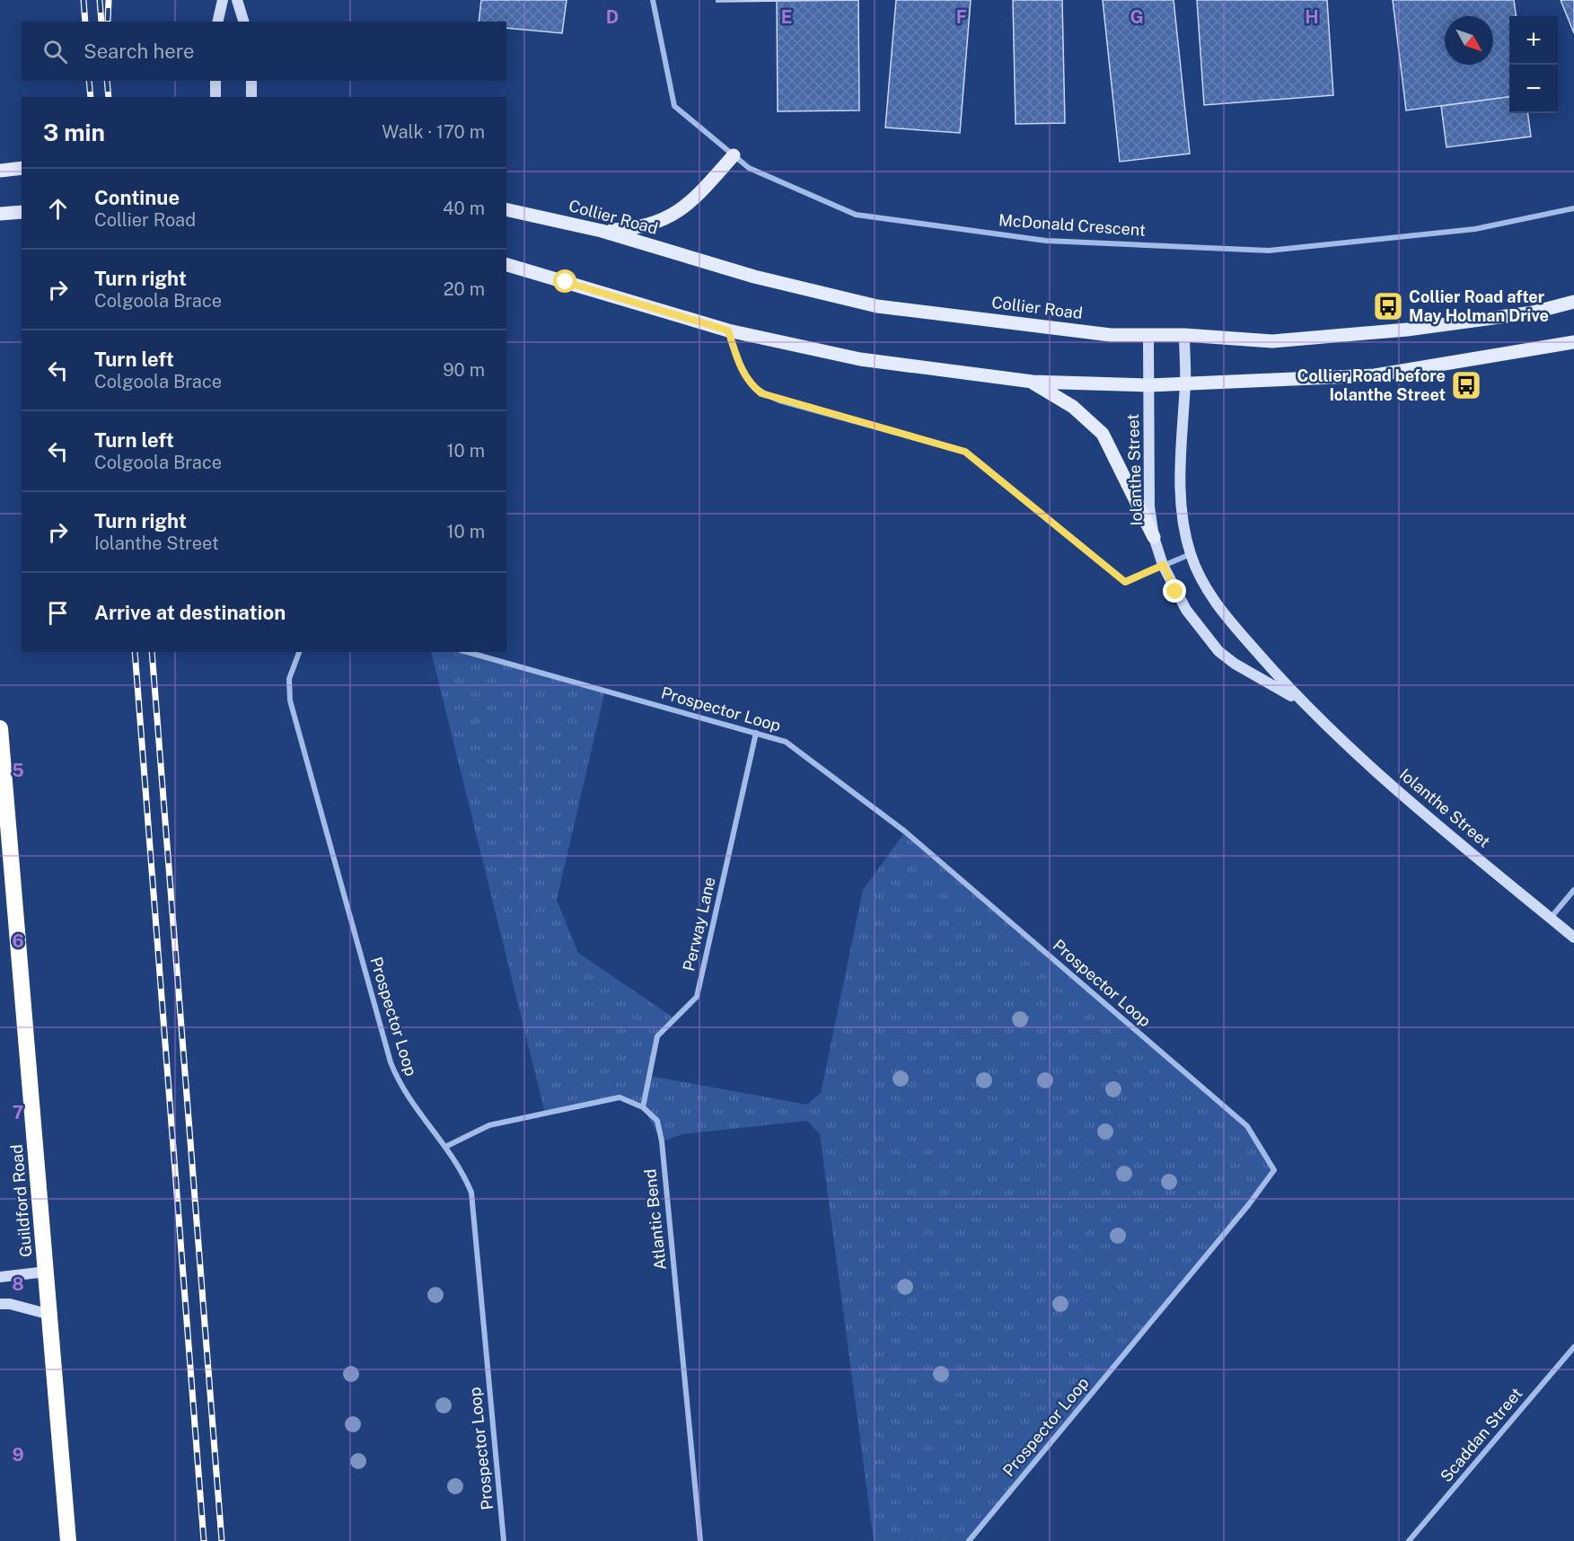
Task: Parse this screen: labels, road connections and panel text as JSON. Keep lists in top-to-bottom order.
{
  "streets": {
    "highway": ["Guildford Road"],
    "main road": ["Collier Road"],
    "street": [
      "McDonald Crescent",
      "Iolanthe Street",
      "Prospector Loop",
      "Perway Lane",
      "Atlantic Bend",
      "Scaddan Street"
    ]
  },
  "crossings": [
    ["Collier Road", "Iolanthe Street"],
    ["Prospector Loop", "Perway Lane"],
    ["Perway Lane", "Atlantic Bend"]
  ],
  "places": {
    "bus stop": ["Collier Road after May Holman Drive", "Collier Road before Iolanthe Street"]
  },
  "north": "bottom right",
  "page": {
    "map_buttons": ["+", "−"],
    "search": "Search here",
    "heading": ["3 min", "Walk · 170 m"],
    "list": [
      ["Continue", "Collier Road", "40 m"],
      ["Turn right", "Colgoola Brace", "20 m"],
      ["Turn left", "Colgoola Brace", "90 m"],
      ["Turn left", "Colgoola Brace", "10 m"],
      ["Turn right", "Iolanthe Street", "10 m"],
      "Arrive at destination"
    ]
  },
  "grid": {
    "columns": [
      "D",
      "E",
      "F",
      "G",
      "H"
    ],
    "rows": [
      "5",
      "6",
      "7",
      "8",
      "9"
    ]
  }
}
